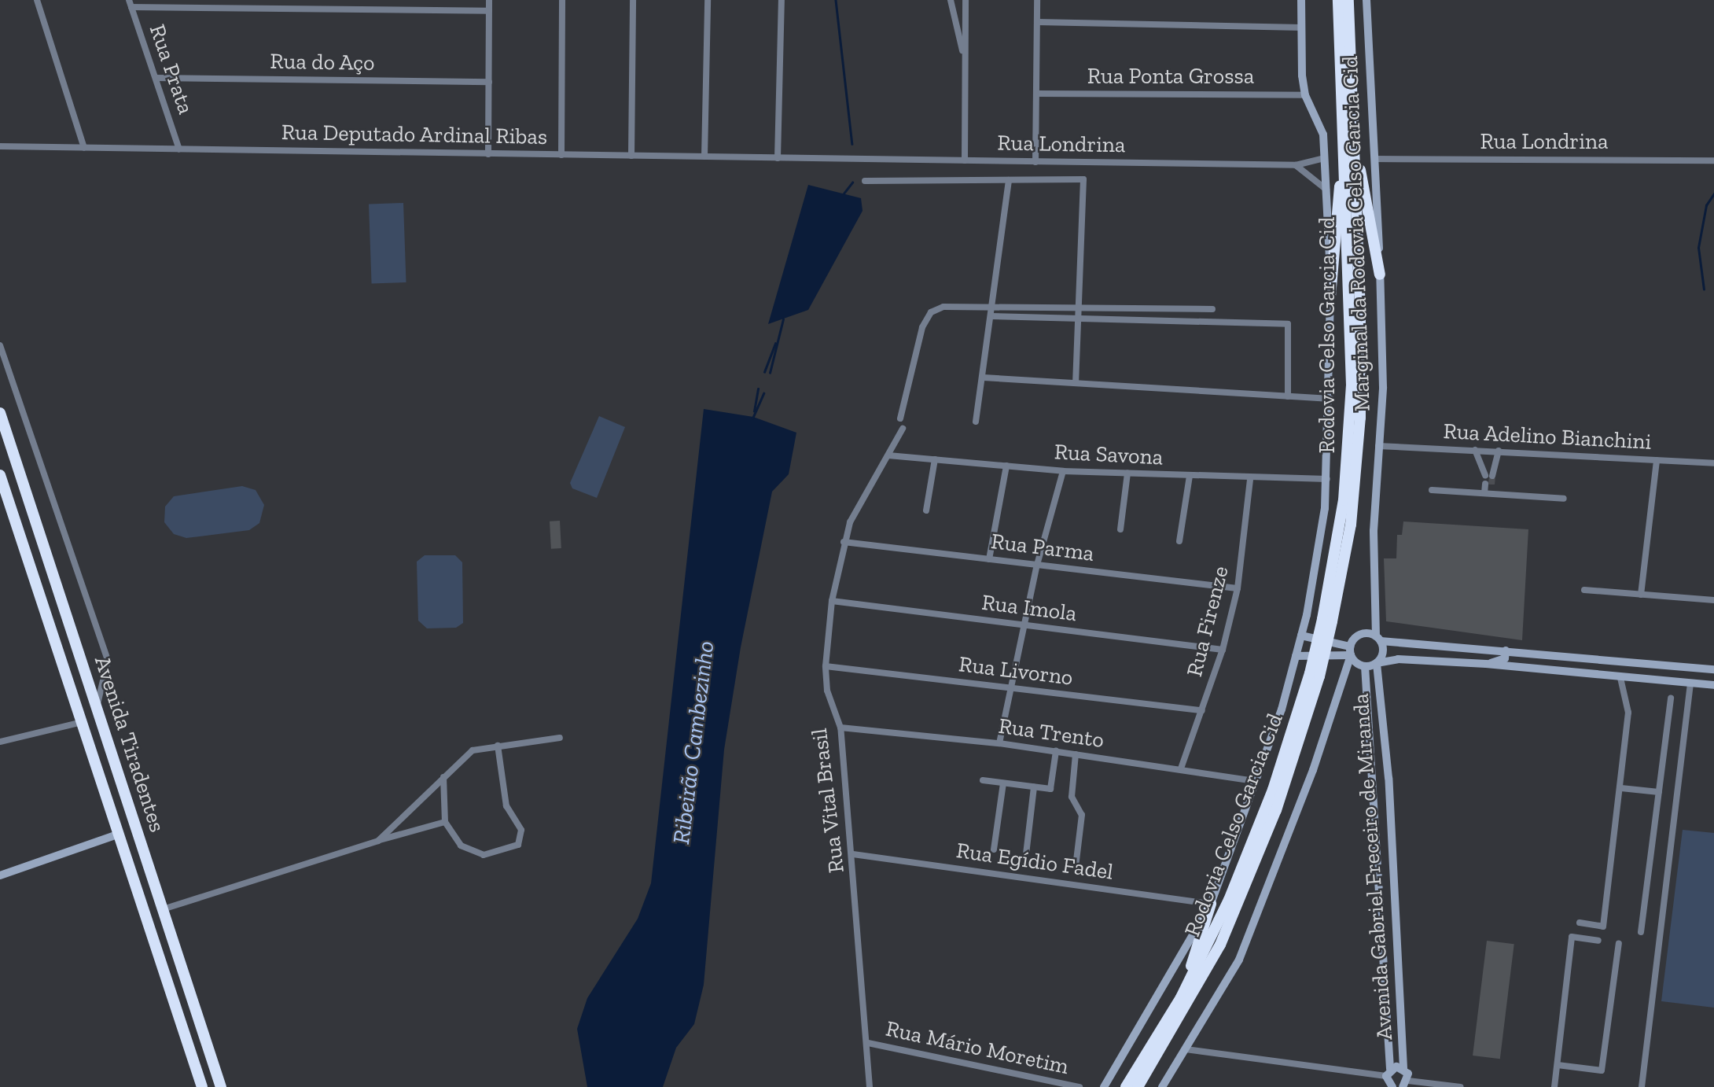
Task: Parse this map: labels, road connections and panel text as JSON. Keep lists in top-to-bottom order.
{
  "streets": {
    "highway": ["Rodovia Celso Garcia Cid", "Avenida Tiradentes"],
    "street": [
      "Rua do Aço",
      "Rua Prata",
      "Rua Ponta Grossa",
      "Rua Deputado Ardinal Ribas",
      "Rua Londrina",
      "Marginal da Rodovia Celso Garcia Cid",
      "Rua Adelino Bianchini",
      "Rua Savona",
      "Rua Parma",
      "Rua Imola",
      "Rua Firenze",
      "Rua Livorno",
      "Rua Trento",
      "Rua Vital Brasil",
      "Rua Egídio Fadel",
      "Avenida Gabriel Freceiro de Miranda",
      "Rua Mário Moretim"
    ]
  },
  "crossings": [
    ["Rua do Aço", "Rua Prata"],
    ["Rua Prata", "Rua Deputado Ardinal Ribas"],
    ["Rua Ponta Grossa", "Marginal da Rodovia Celso Garcia Cid"],
    ["Rua Deputado Ardinal Ribas", "Rua Londrina"],
    ["Rua Londrina", "Marginal da Rodovia Celso Garcia Cid"],
    ["Marginal da Rodovia Celso Garcia Cid", "Rua Adelino Bianchini"],
    ["Marginal da Rodovia Celso Garcia Cid", "Rua Savona"],
    ["Marginal da Rodovia Celso Garcia Cid", "Rua Trento"],
    ["Marginal da Rodovia Celso Garcia Cid", "Rua Egídio Fadel"],
    ["Marginal da Rodovia Celso Garcia Cid", "Avenida Gabriel Freceiro de Miranda"],
    ["Rua Savona", "Rua Firenze"],
    ["Rua Savona", "Rua Vital Brasil"],
    ["Rua Parma", "Rua Firenze"],
    ["Rua Parma", "Rua Vital Brasil"],
    ["Rua Imola", "Rua Firenze"],
    ["Rua Imola", "Rua Vital Brasil"],
    ["Rua Firenze", "Rua Livorno"],
    ["Rua Firenze", "Rua Trento"],
    ["Rua Livorno", "Rua Vital Brasil"],
    ["Rua Trento", "Rua Vital Brasil"],
    ["Rua Vital Brasil", "Rua Egídio Fadel"],
    ["Rua Vital Brasil", "Rua Mário Moretim"]
  ],
  "water": ["Ribeirão Cambezinho"]
}
